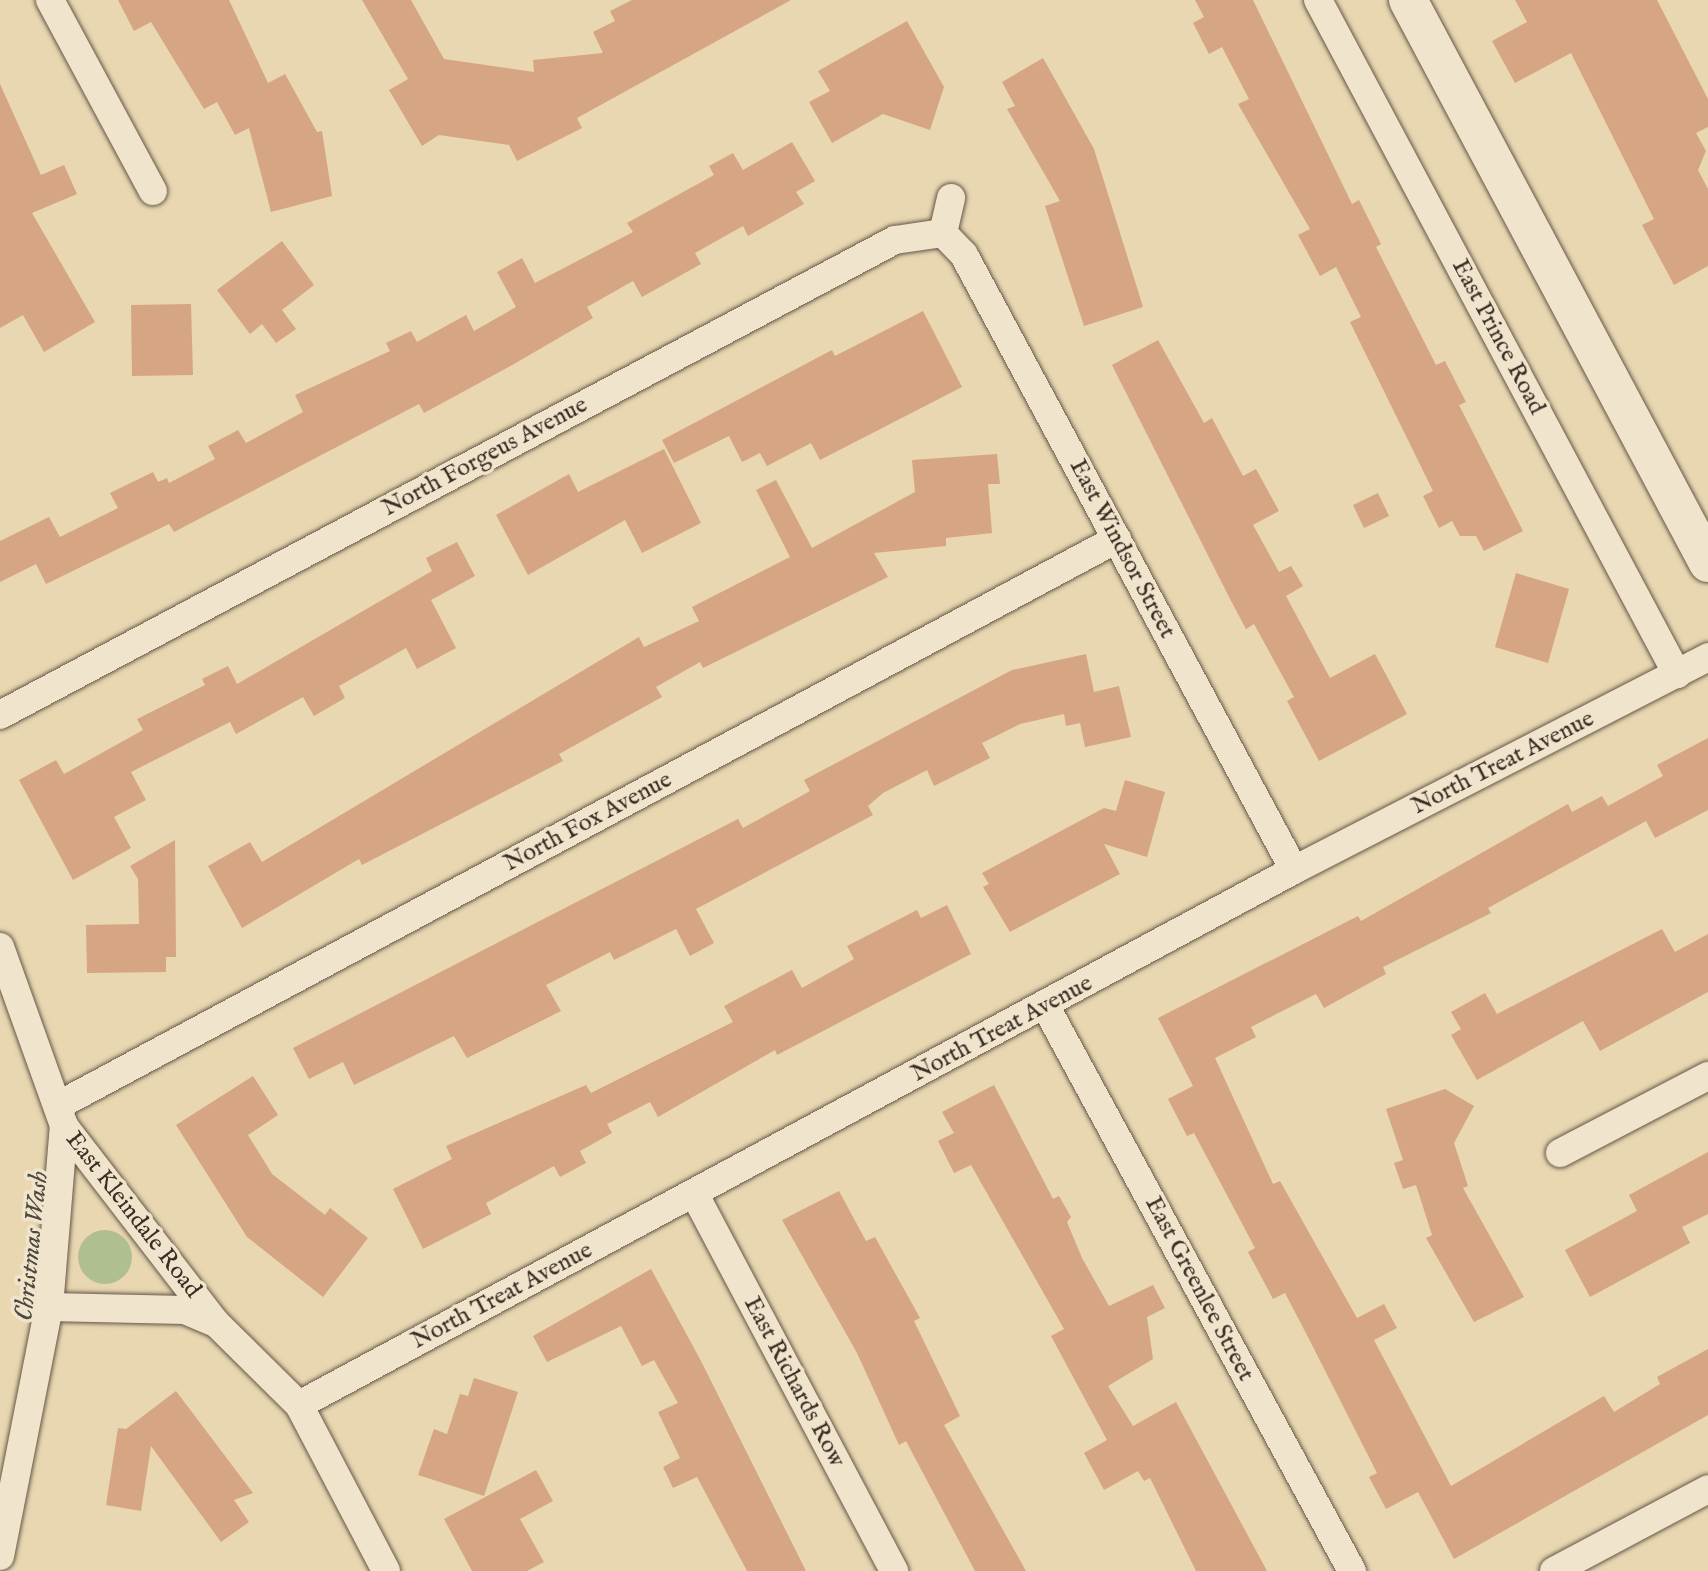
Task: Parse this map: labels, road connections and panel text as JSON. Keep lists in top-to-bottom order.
{
  "streets": {
    "street": [
      "East Prince Road",
      "North Forgeus Avenue",
      "East Windsor Street",
      "North Treat Avenue",
      "North Fox Avenue",
      "East Kleindale Road",
      "East Greenlee Street",
      "East Richards Row"
    ]
  },
  "crossings": [
    ["East Prince Road", "North Treat Avenue"],
    ["North Forgeus Avenue", "East Windsor Street"],
    ["East Windsor Street", "North Treat Avenue"],
    ["East Windsor Street", "North Fox Avenue"],
    ["North Treat Avenue", "East Kleindale Road"],
    ["North Treat Avenue", "East Greenlee Street"],
    ["North Treat Avenue", "East Richards Row"],
    ["North Fox Avenue", "East Kleindale Road"]
  ],
  "water": ["Christmas Wash"]
}
